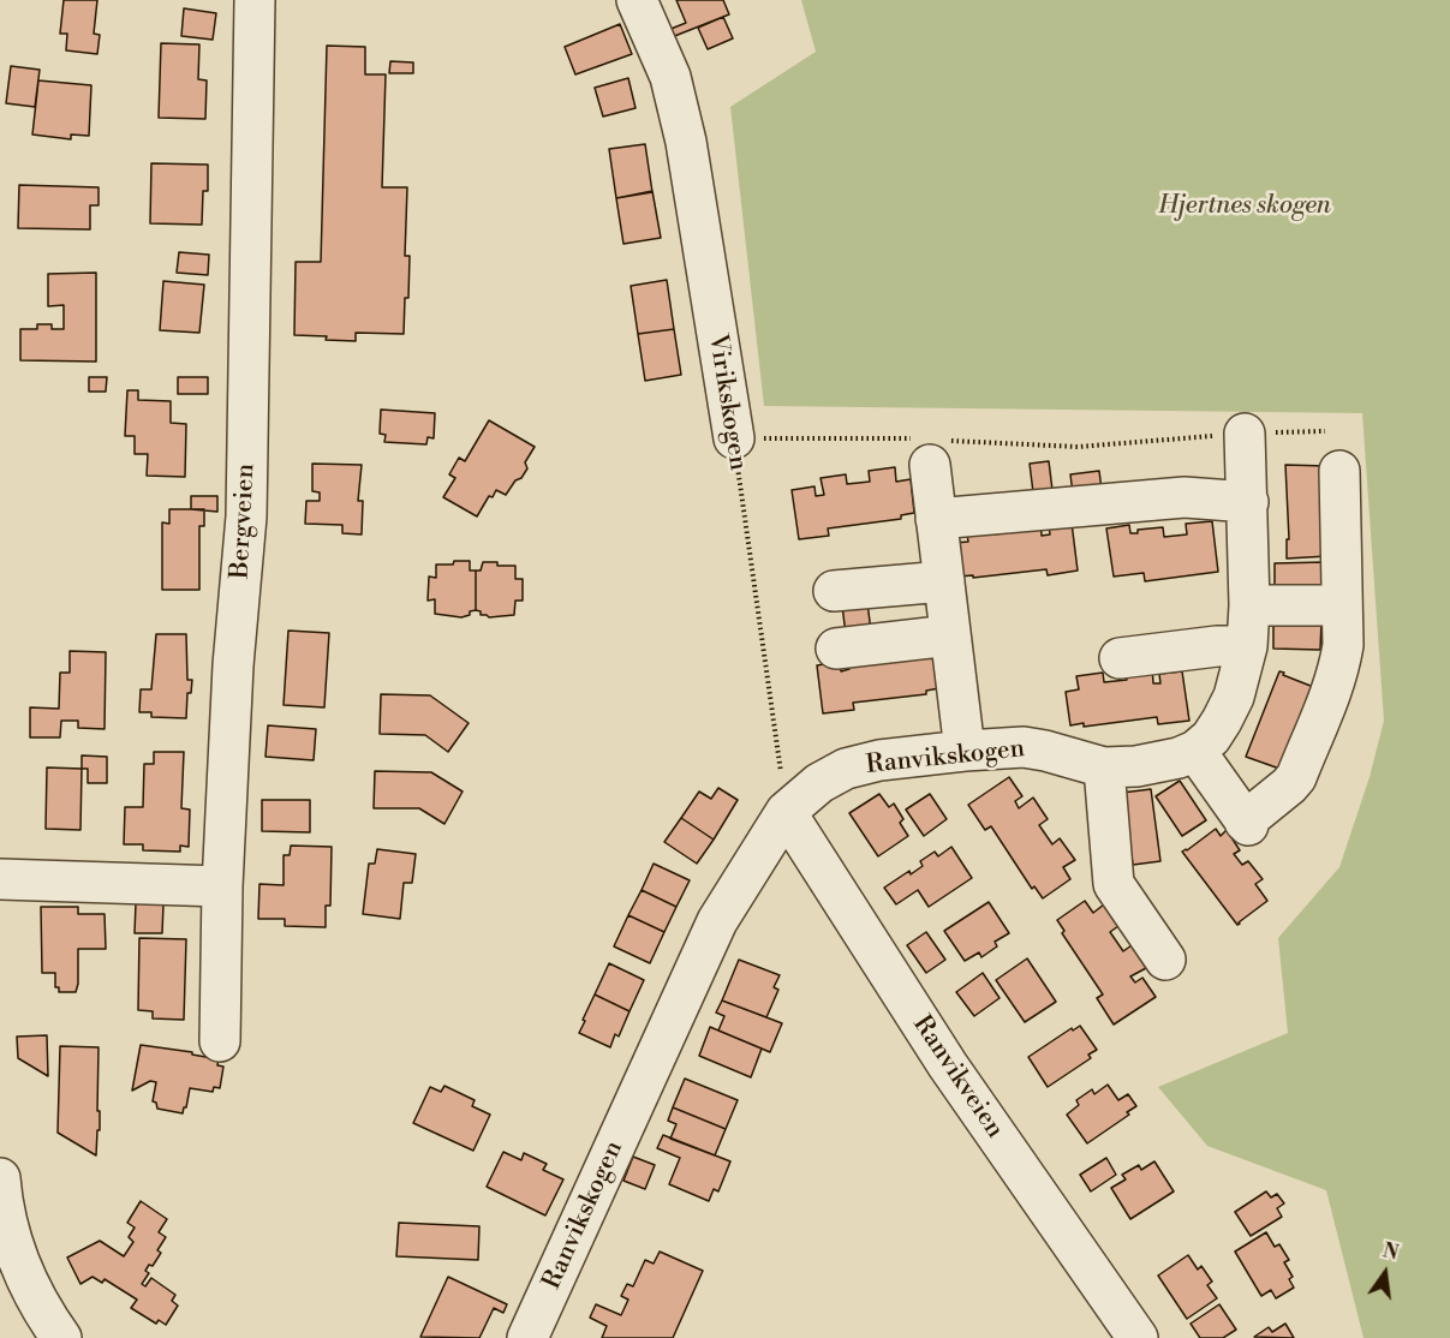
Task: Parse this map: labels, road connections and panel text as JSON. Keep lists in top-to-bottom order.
{
  "streets": {
    "street": [
      "Virikskogen",
      "Bergveien",
      "Ranvikskogen",
      "Ranvikveien"
    ]
  },
  "crossings": [
    ["Virikskogen", "Ranvikskogen"],
    ["Virikskogen", "Ranvikveien"],
    ["Ranvikskogen", "Ranvikveien"]
  ],
  "parks": ["Hjertnes skogen"],
  "north": "top"
}
